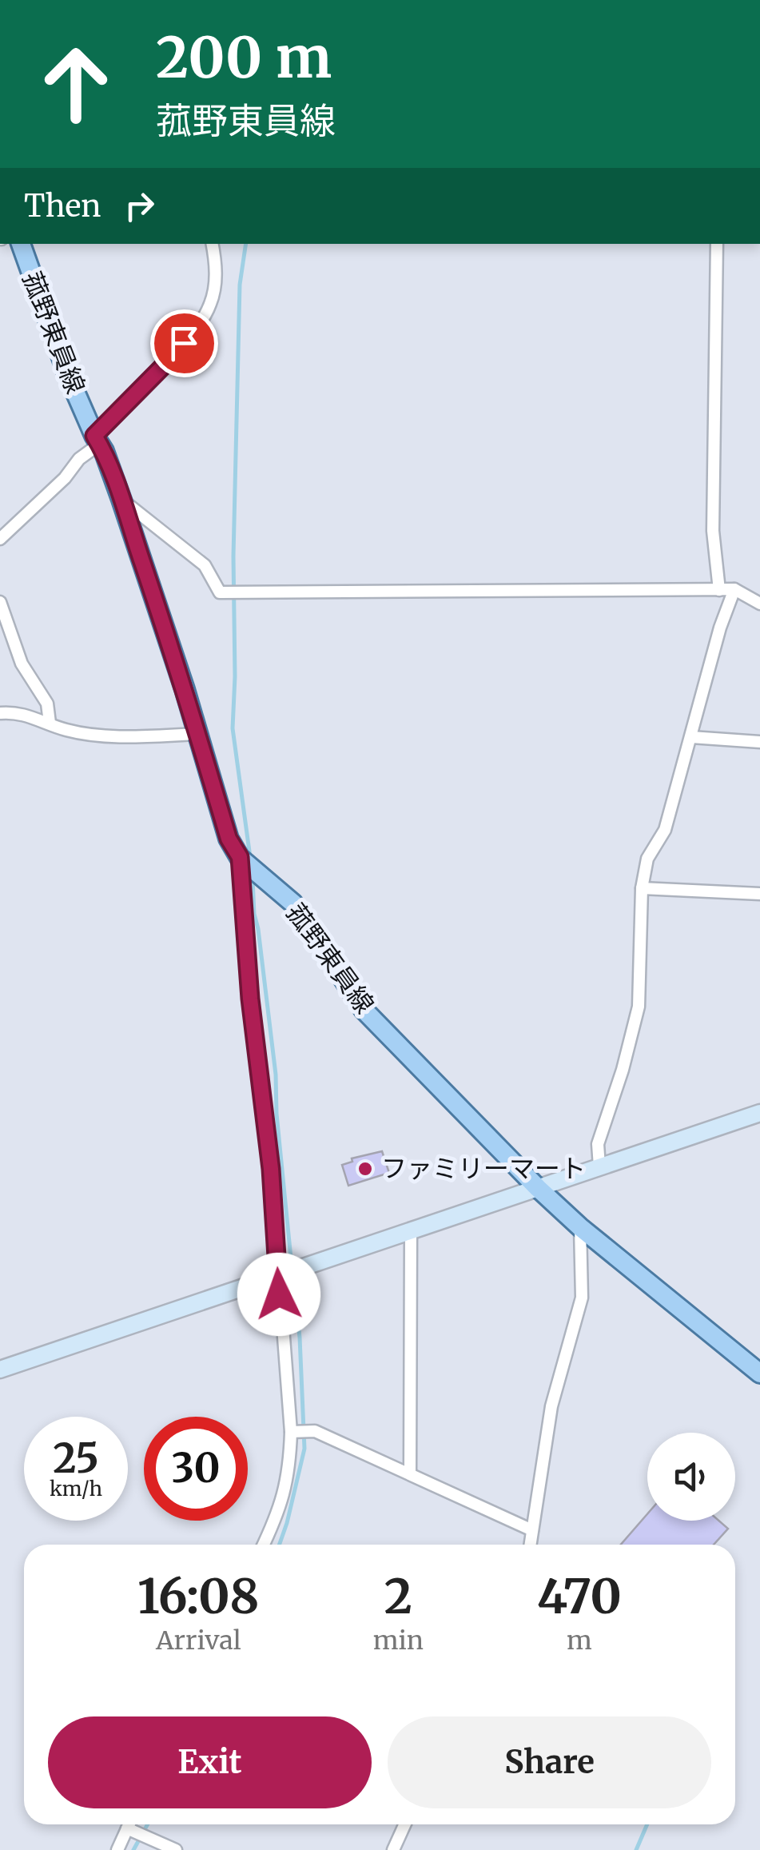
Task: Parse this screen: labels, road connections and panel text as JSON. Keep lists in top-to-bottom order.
{
  "streets": {
    "main road": ["菰野東員線"]
  },
  "places": ["ファミリーマート"],
  "page": {
    "turn": ["200 m", "菰野東員線"],
    "then": "Then",
    "speed": "25 km/h",
    "limit": "30",
    "eta": [
      "16:08",
      "Arrival",
      "2",
      "min",
      "470",
      "m"
    ],
    "buttons": ["Exit", "Share"]
  }
}
